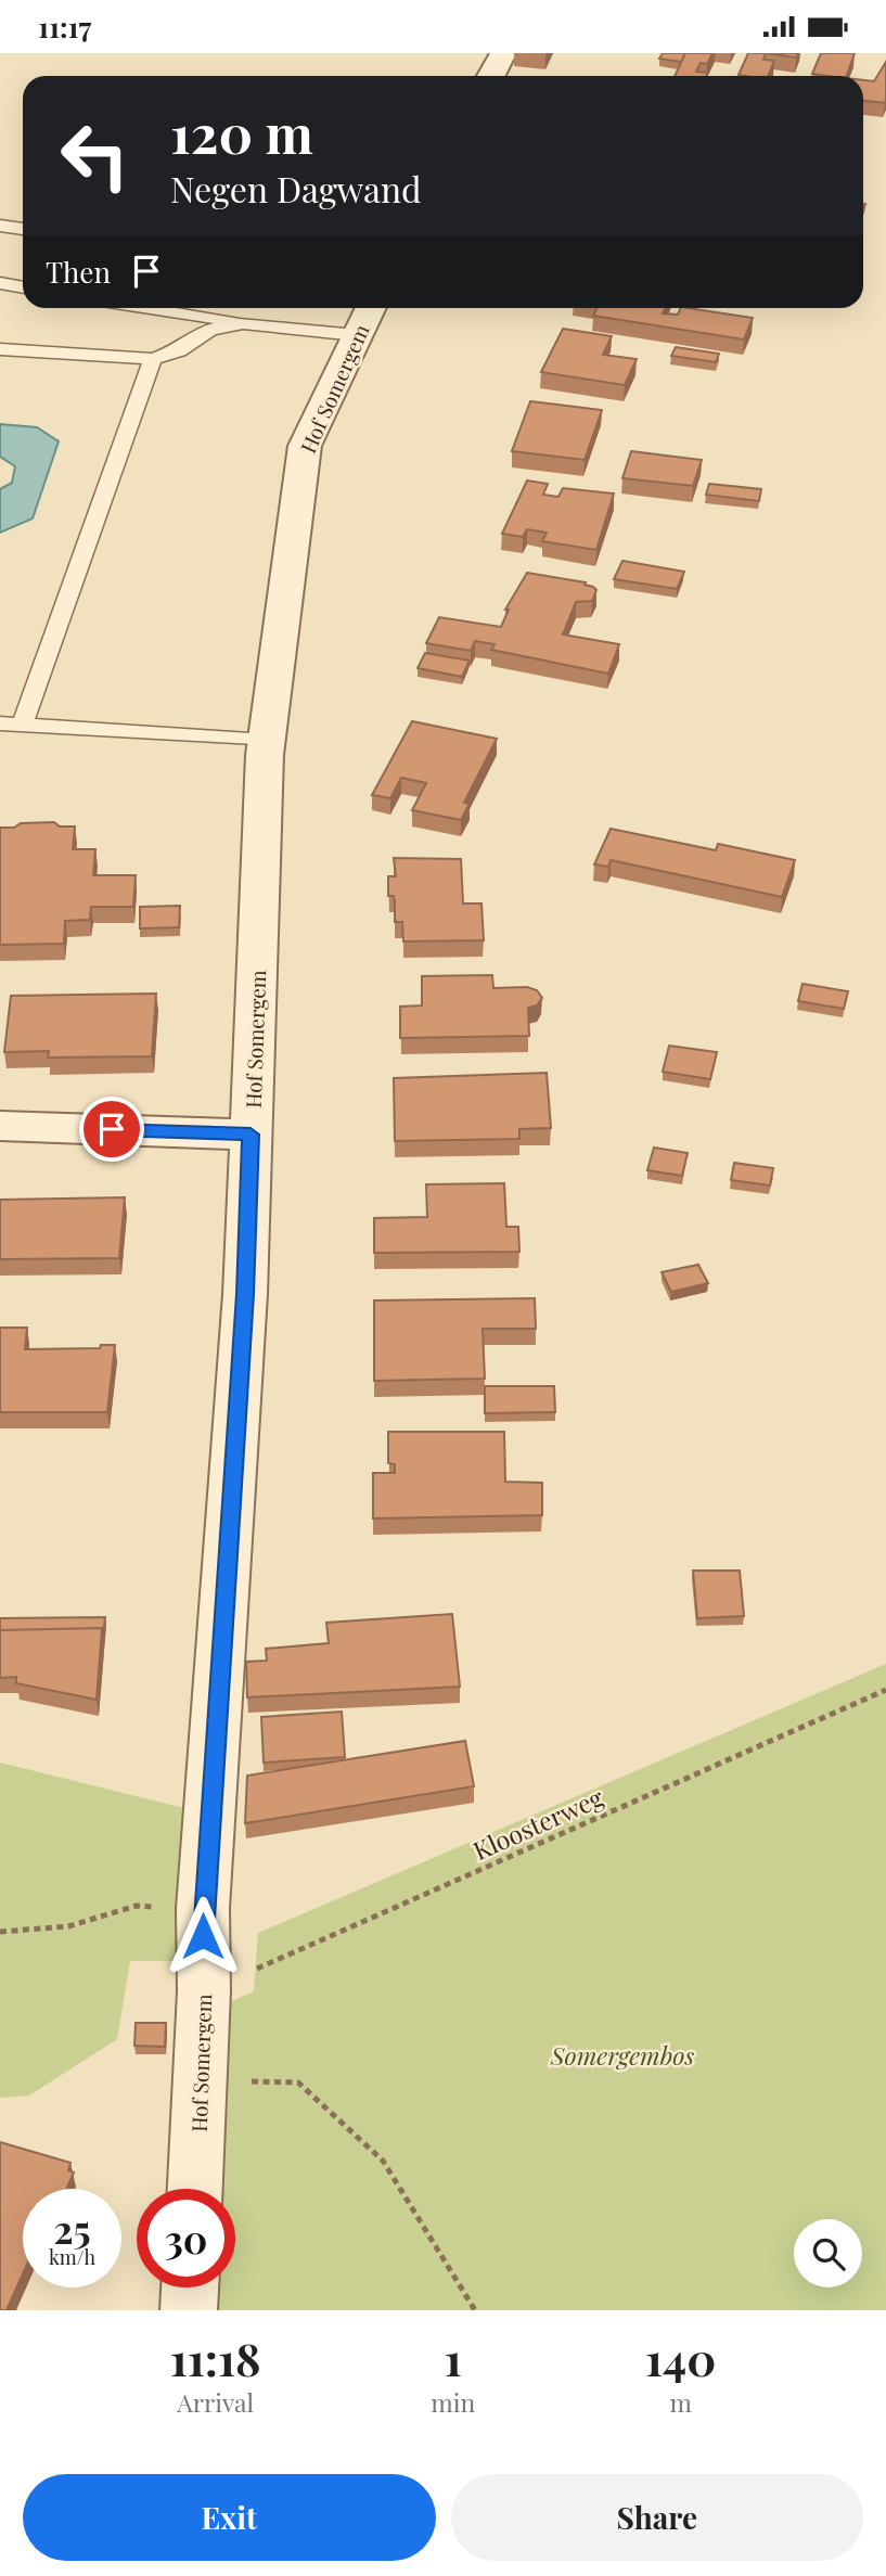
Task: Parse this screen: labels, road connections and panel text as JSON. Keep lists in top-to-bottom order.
{
  "streets": {
    "street": ["Hof Somergem"],
    "path": ["Kloosterweg"]
  },
  "crossings": [
    ["Hof Somergem", "Kloosterweg"]
  ],
  "parks": ["Somergembos"],
  "page": {
    "status": "11:17",
    "turn": ["120 m", "Negen Dagwand"],
    "then": "Then",
    "speed": "25 km/h",
    "limit": "30",
    "eta": [
      "11:18",
      "Arrival",
      "1",
      "min",
      "140",
      "m"
    ],
    "buttons": ["Exit", "Share"]
  }
}
